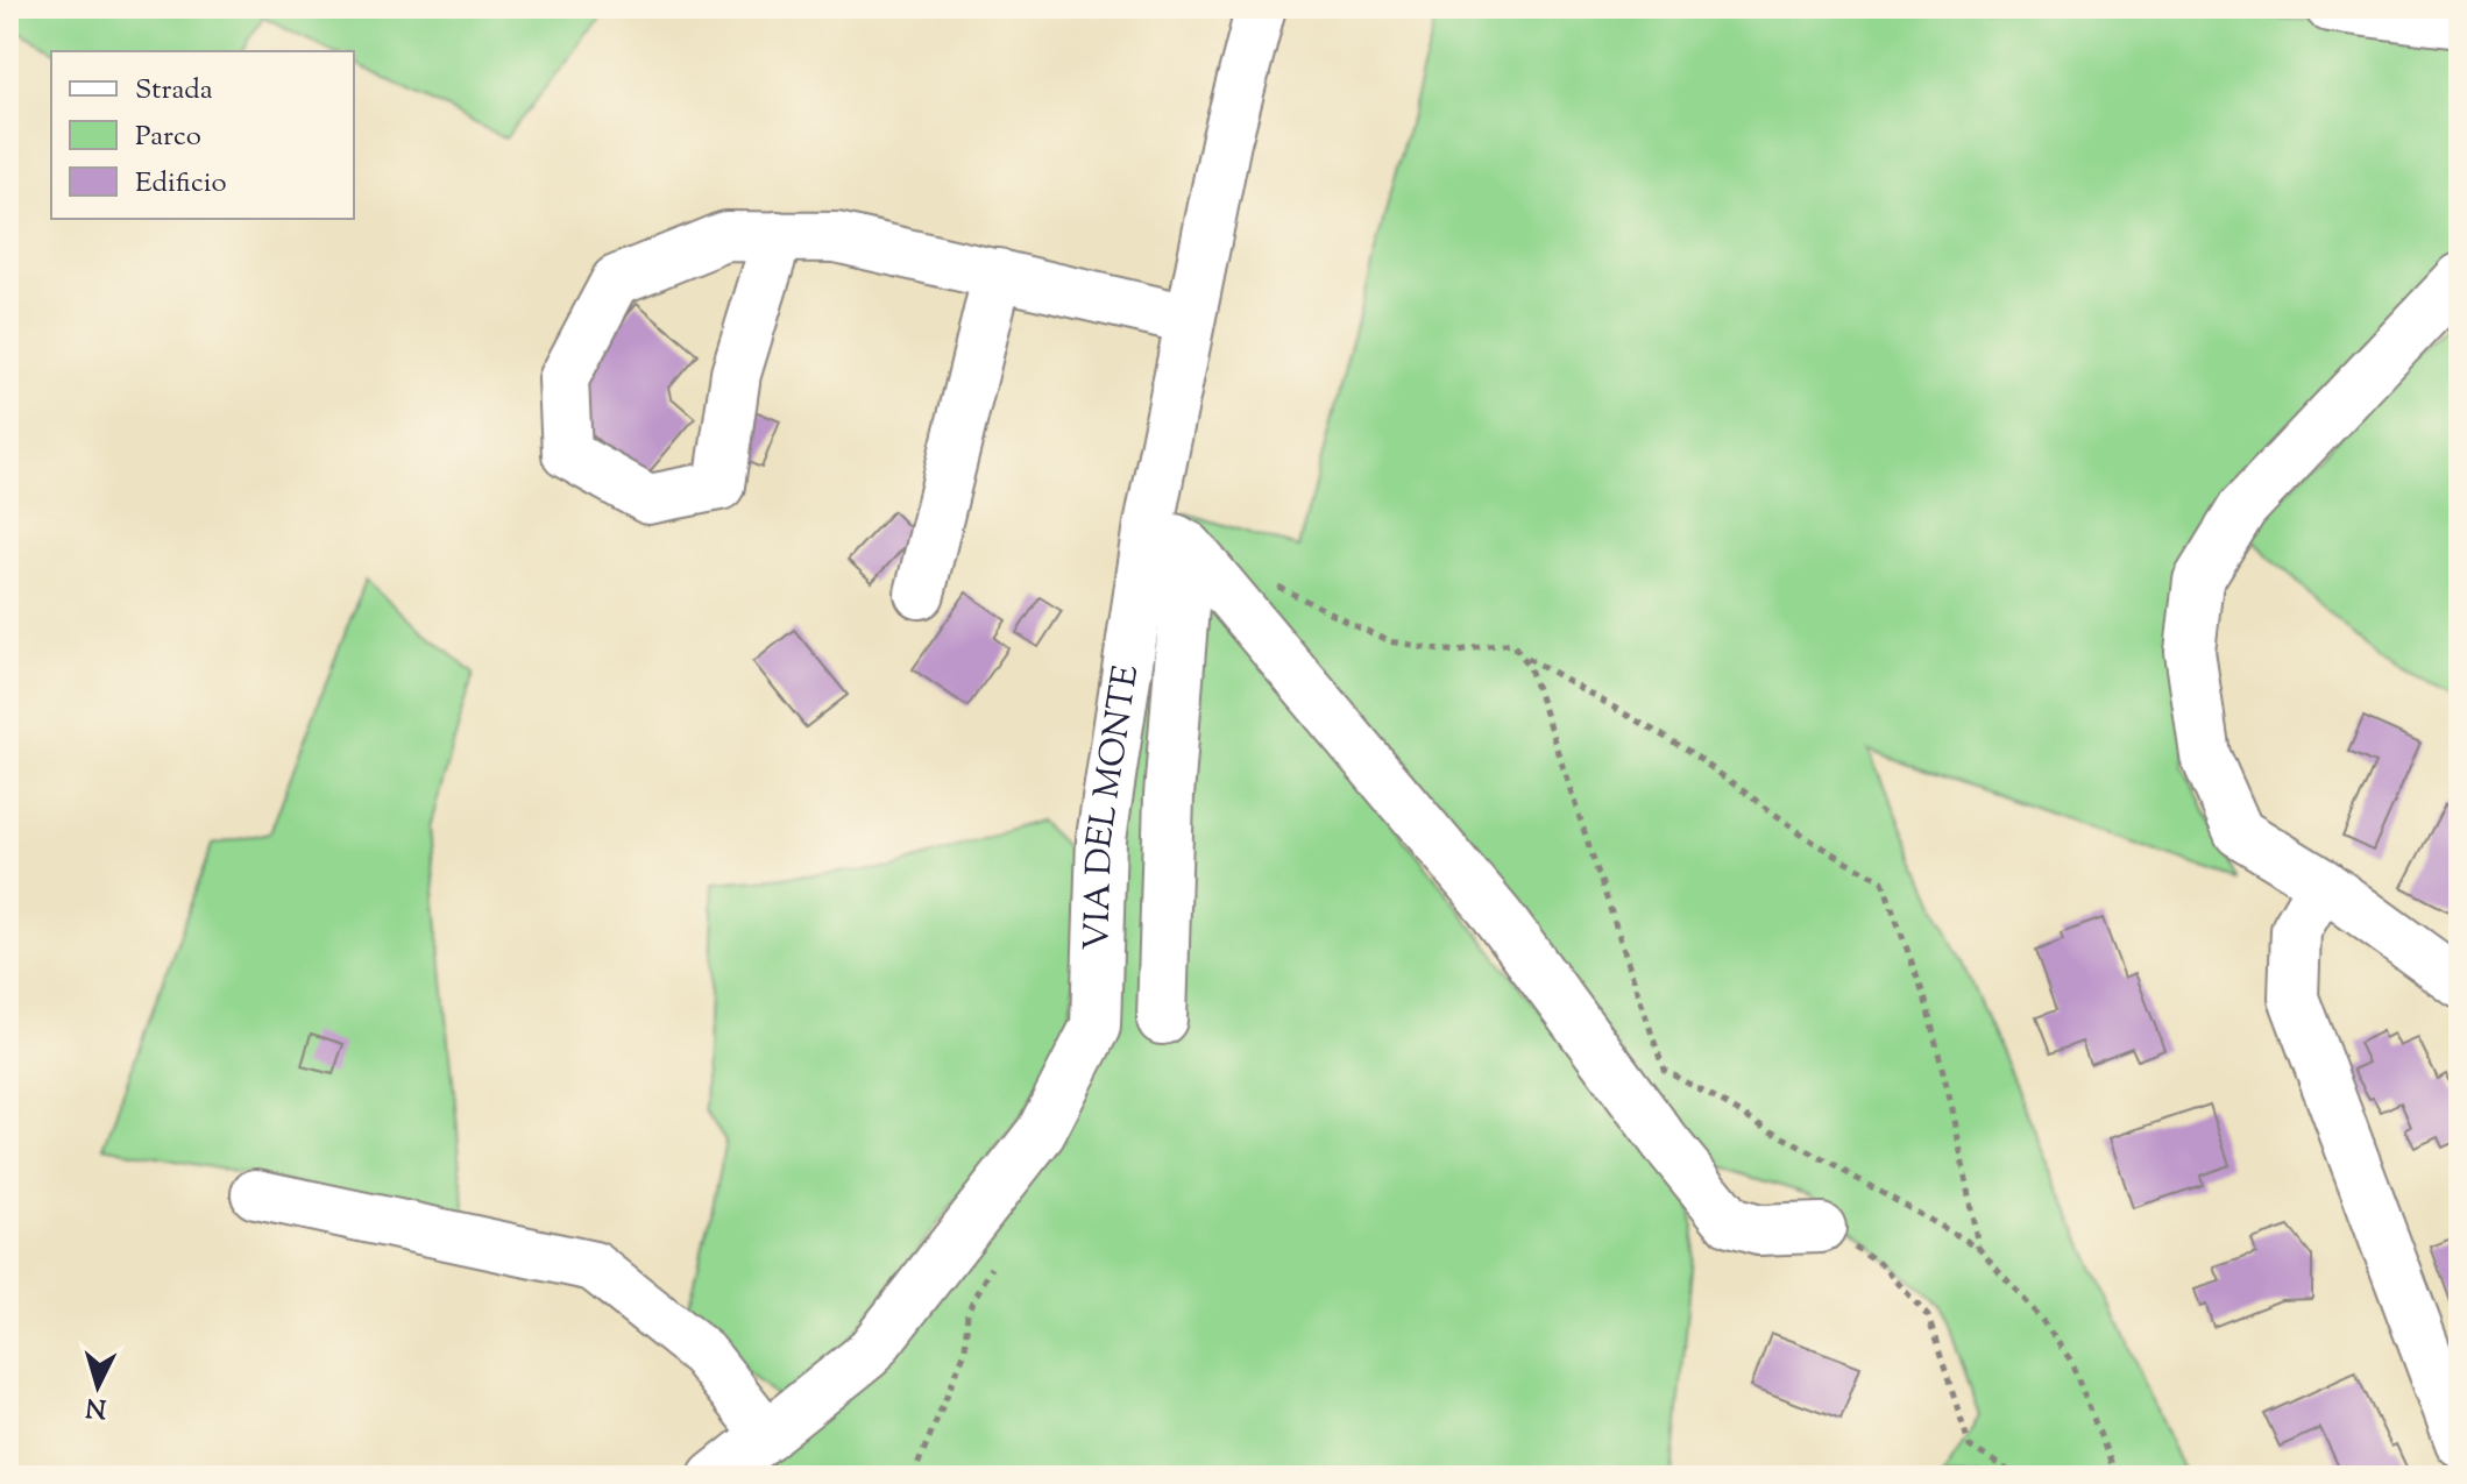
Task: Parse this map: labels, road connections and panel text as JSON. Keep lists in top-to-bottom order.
{
  "streets": {
    "street": ["VIA DEL MONTE"]
  },
  "legend": ["Strada", "Parco", "Edificio"],
  "north": "bottom"
}
